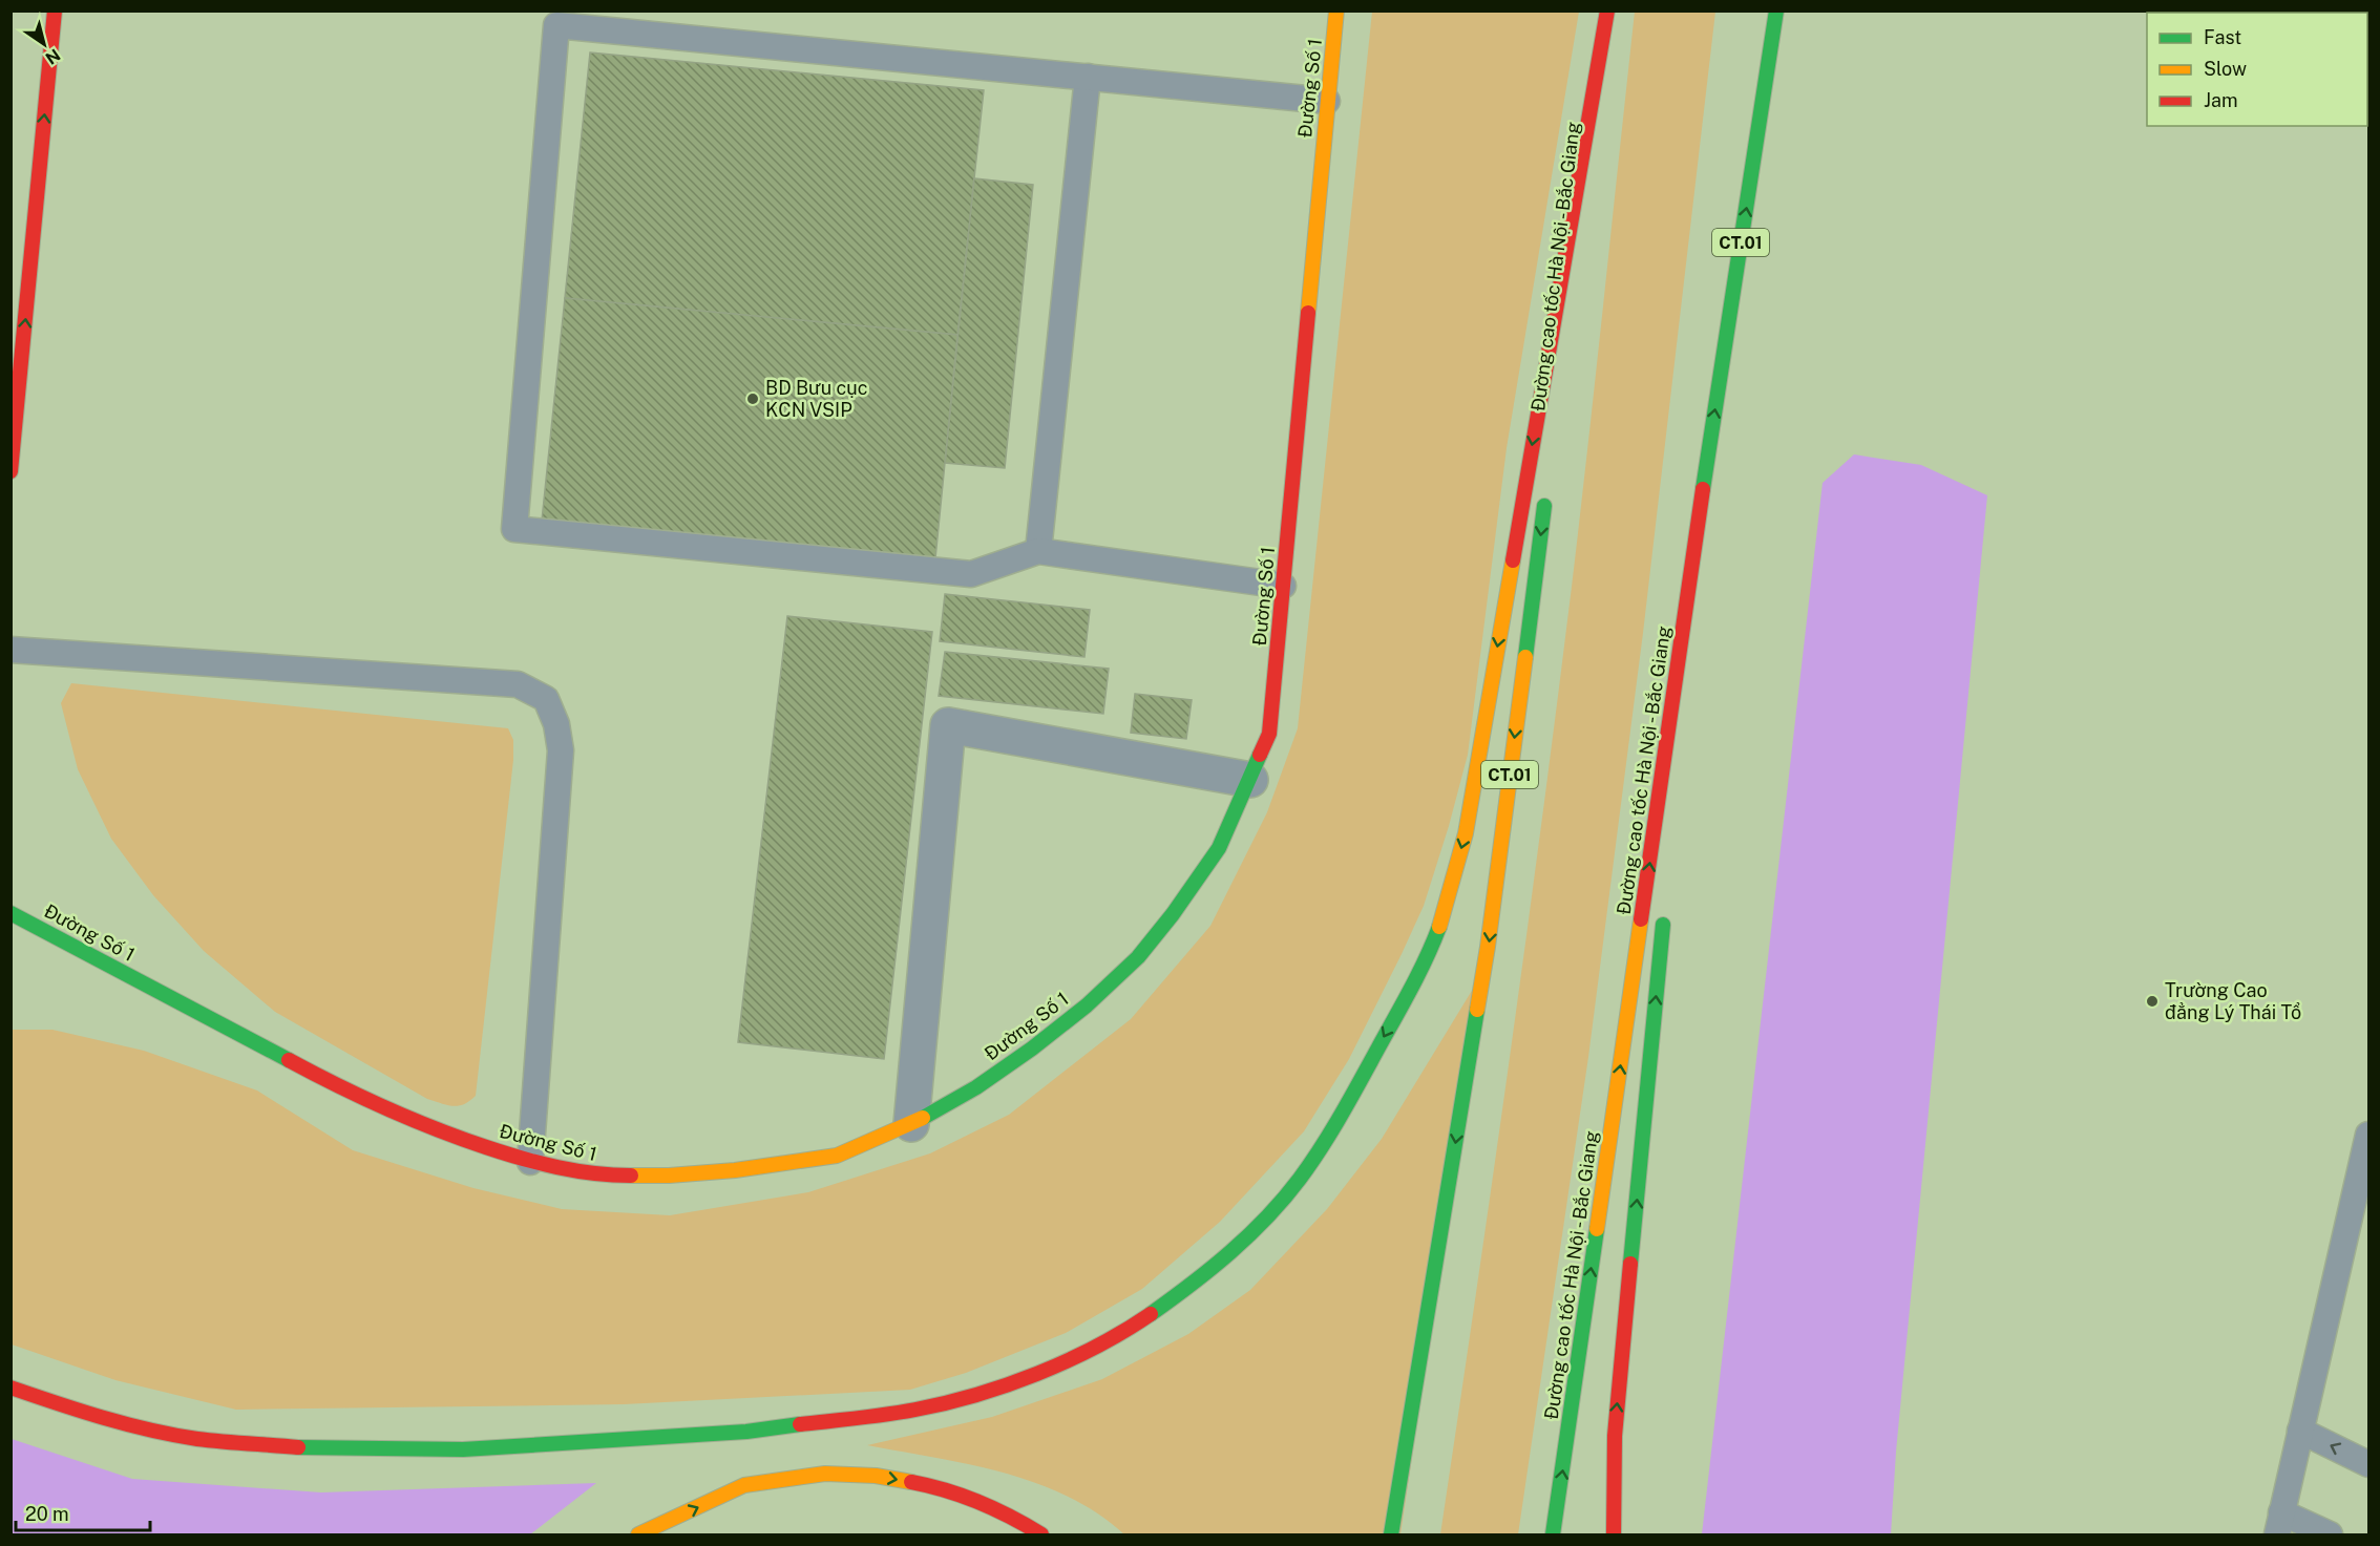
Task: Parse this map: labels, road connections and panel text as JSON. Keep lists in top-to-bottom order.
{
  "streets": {
    "main road": ["Đường Số 1", "CT.01", "Đường cao tốc Hà Nội - Bắc Giang"]
  },
  "places": ["BD Bưu cục KCN VSIP", "Trường Cao đẳng Lý Thái Tổ"],
  "legend": ["Fast", "Slow", "Jam"],
  "scale_bar": "20 m",
  "north": "bottom right"
}
